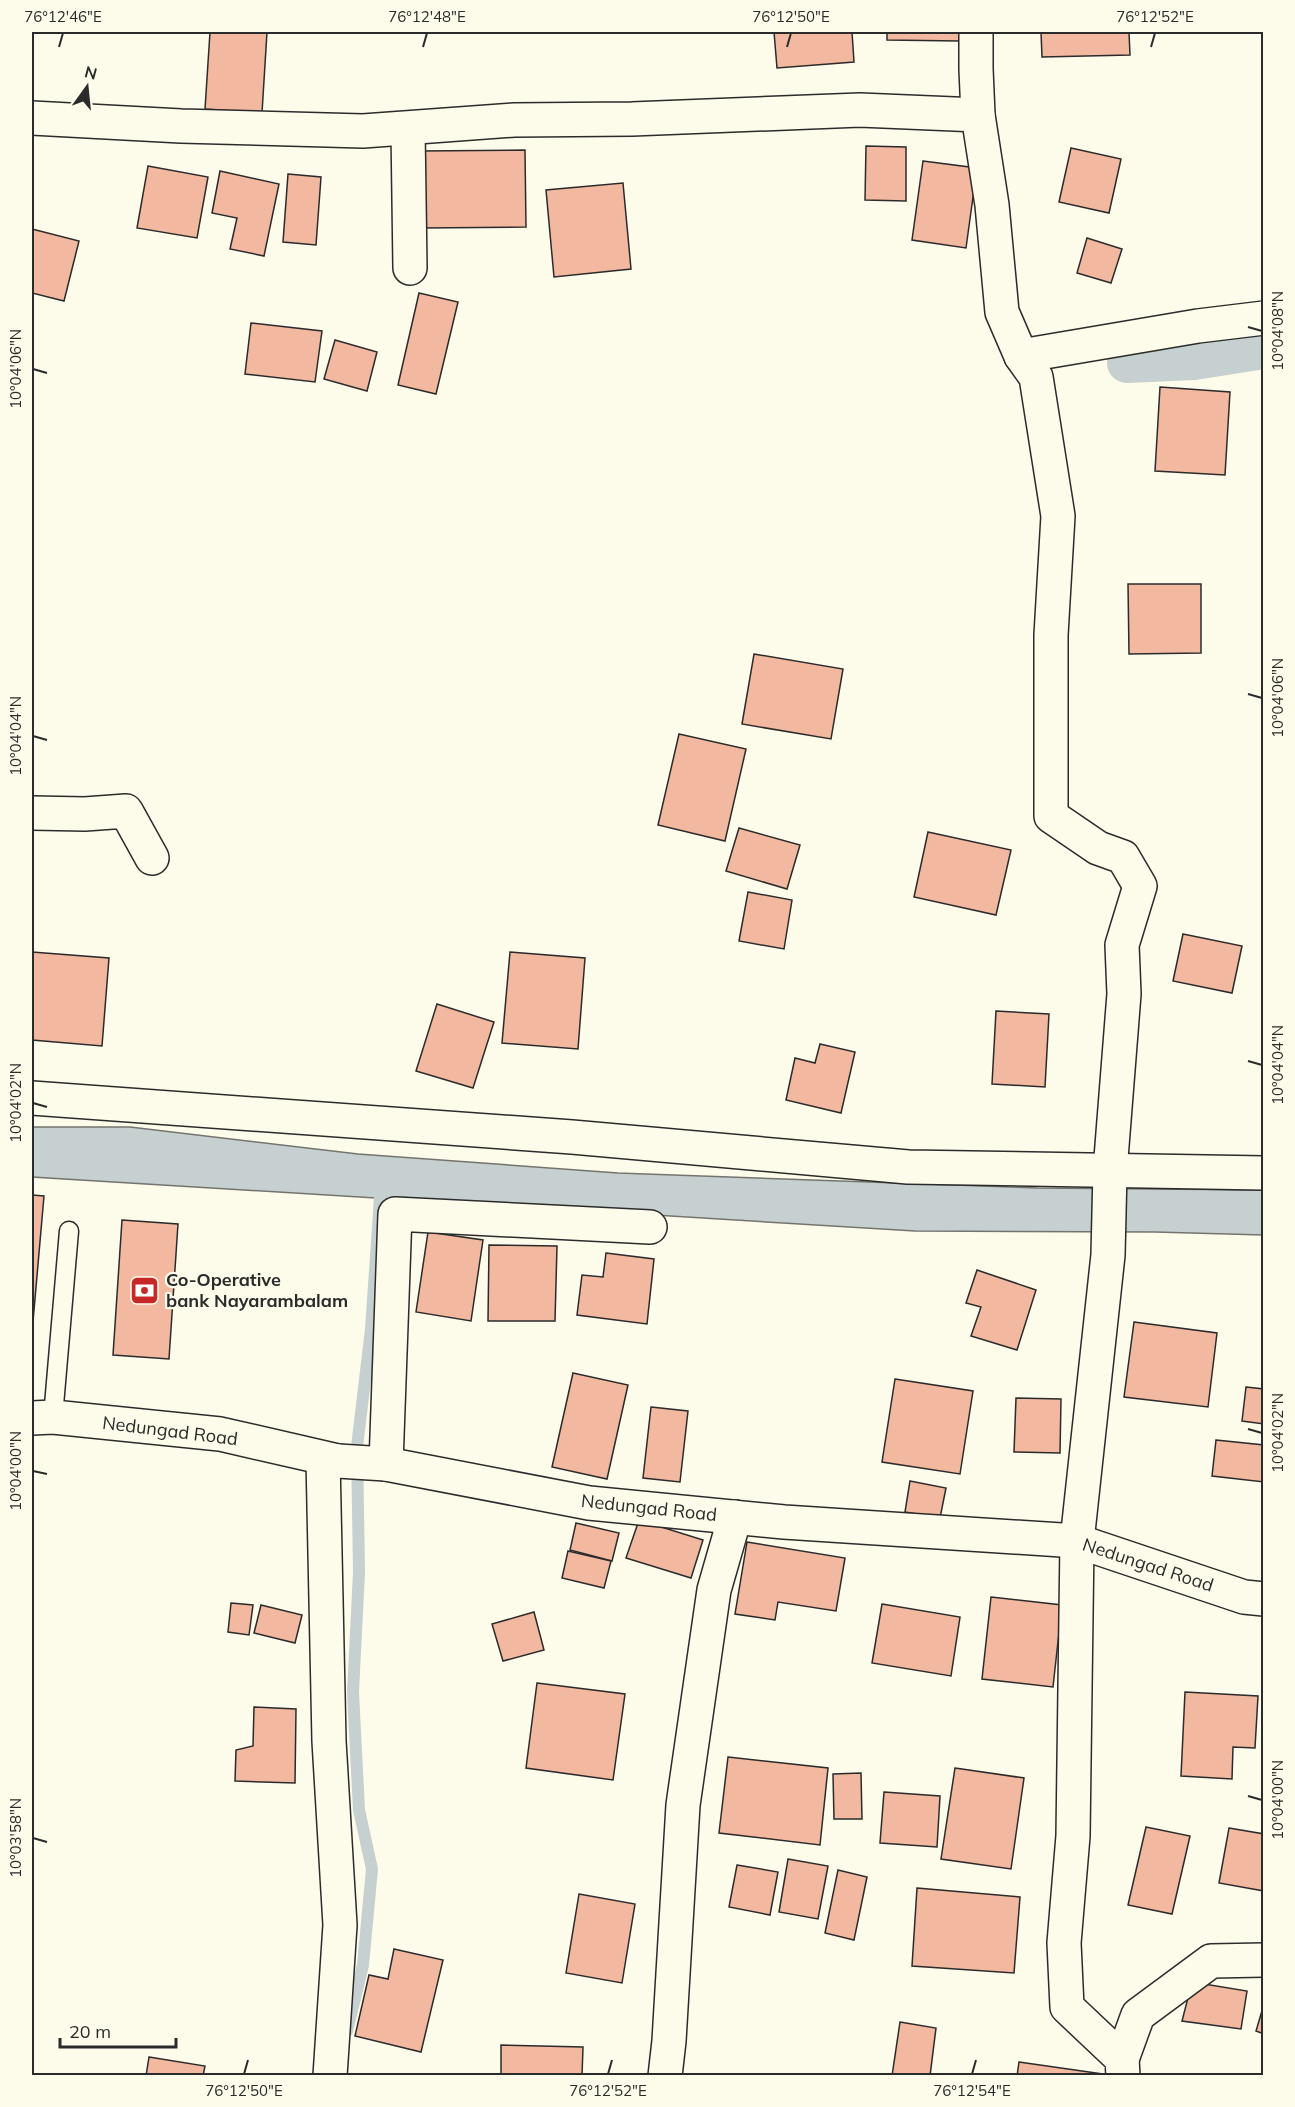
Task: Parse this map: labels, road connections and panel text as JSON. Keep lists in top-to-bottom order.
{
  "streets": {
    "street": ["Nedungad Road"]
  },
  "places": {
    "bank": ["Co-Operative bank Nayarambalam"]
  },
  "scale_bar": "20 m",
  "north": "top",
  "coordinates": [
    "76°12'46\"E",
    "76°12'48\"E",
    "76°12'50\"E",
    "76°12'52\"E",
    "10°04'08\"N",
    "10°04'06\"N",
    "10°04'04\"N",
    "10°04'02\"N",
    "10°04'00\"N",
    "10°03'58\"N",
    "76°12'54\"E"
  ]
}
